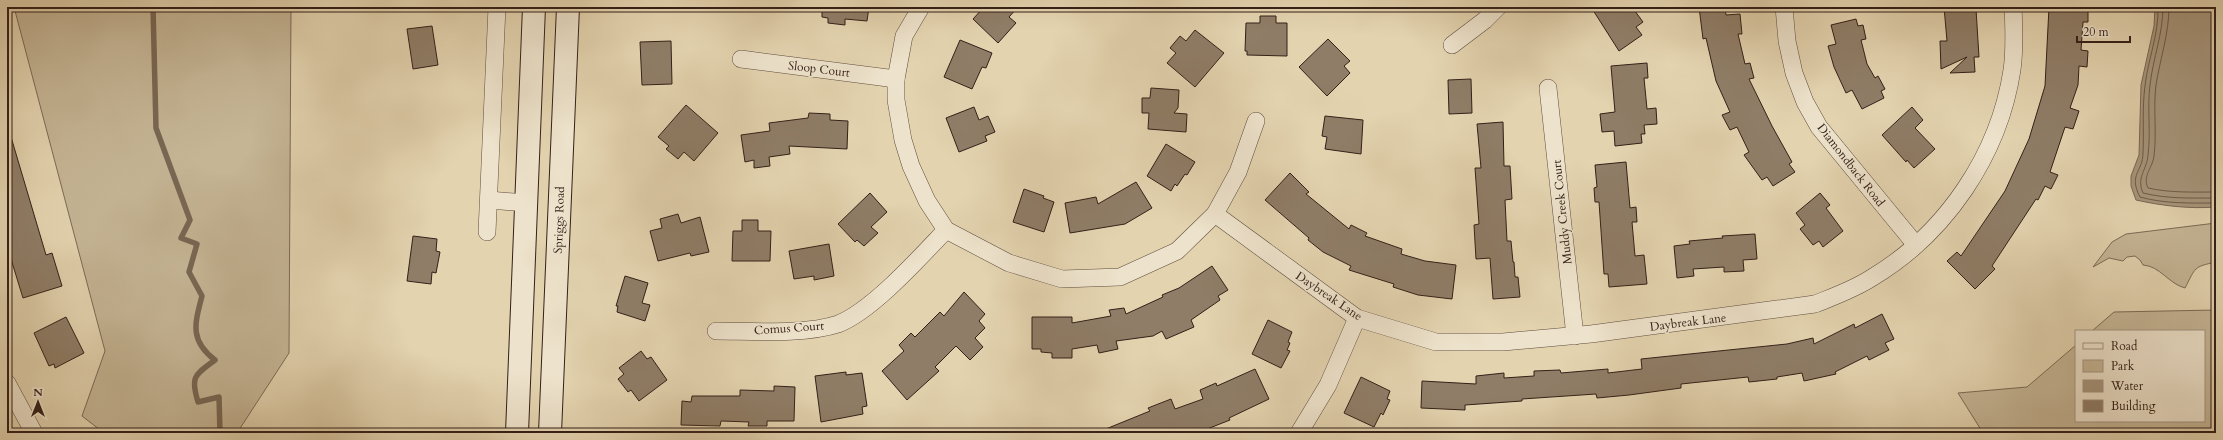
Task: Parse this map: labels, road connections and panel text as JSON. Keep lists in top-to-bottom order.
{
  "streets": {
    "main road": ["Spriggs Road"],
    "street": [
      "Sloop Court",
      "Diamondback Road",
      "Muddy Creek Court",
      "Daybreak Lane",
      "Comus Court"
    ]
  },
  "crossings": [
    ["Diamondback Road", "Daybreak Lane"],
    ["Muddy Creek Court", "Daybreak Lane"]
  ],
  "legend": [
    "Road",
    "Park",
    "Water",
    "Building"
  ],
  "scale_bar": "20 m",
  "north": "top"
}
